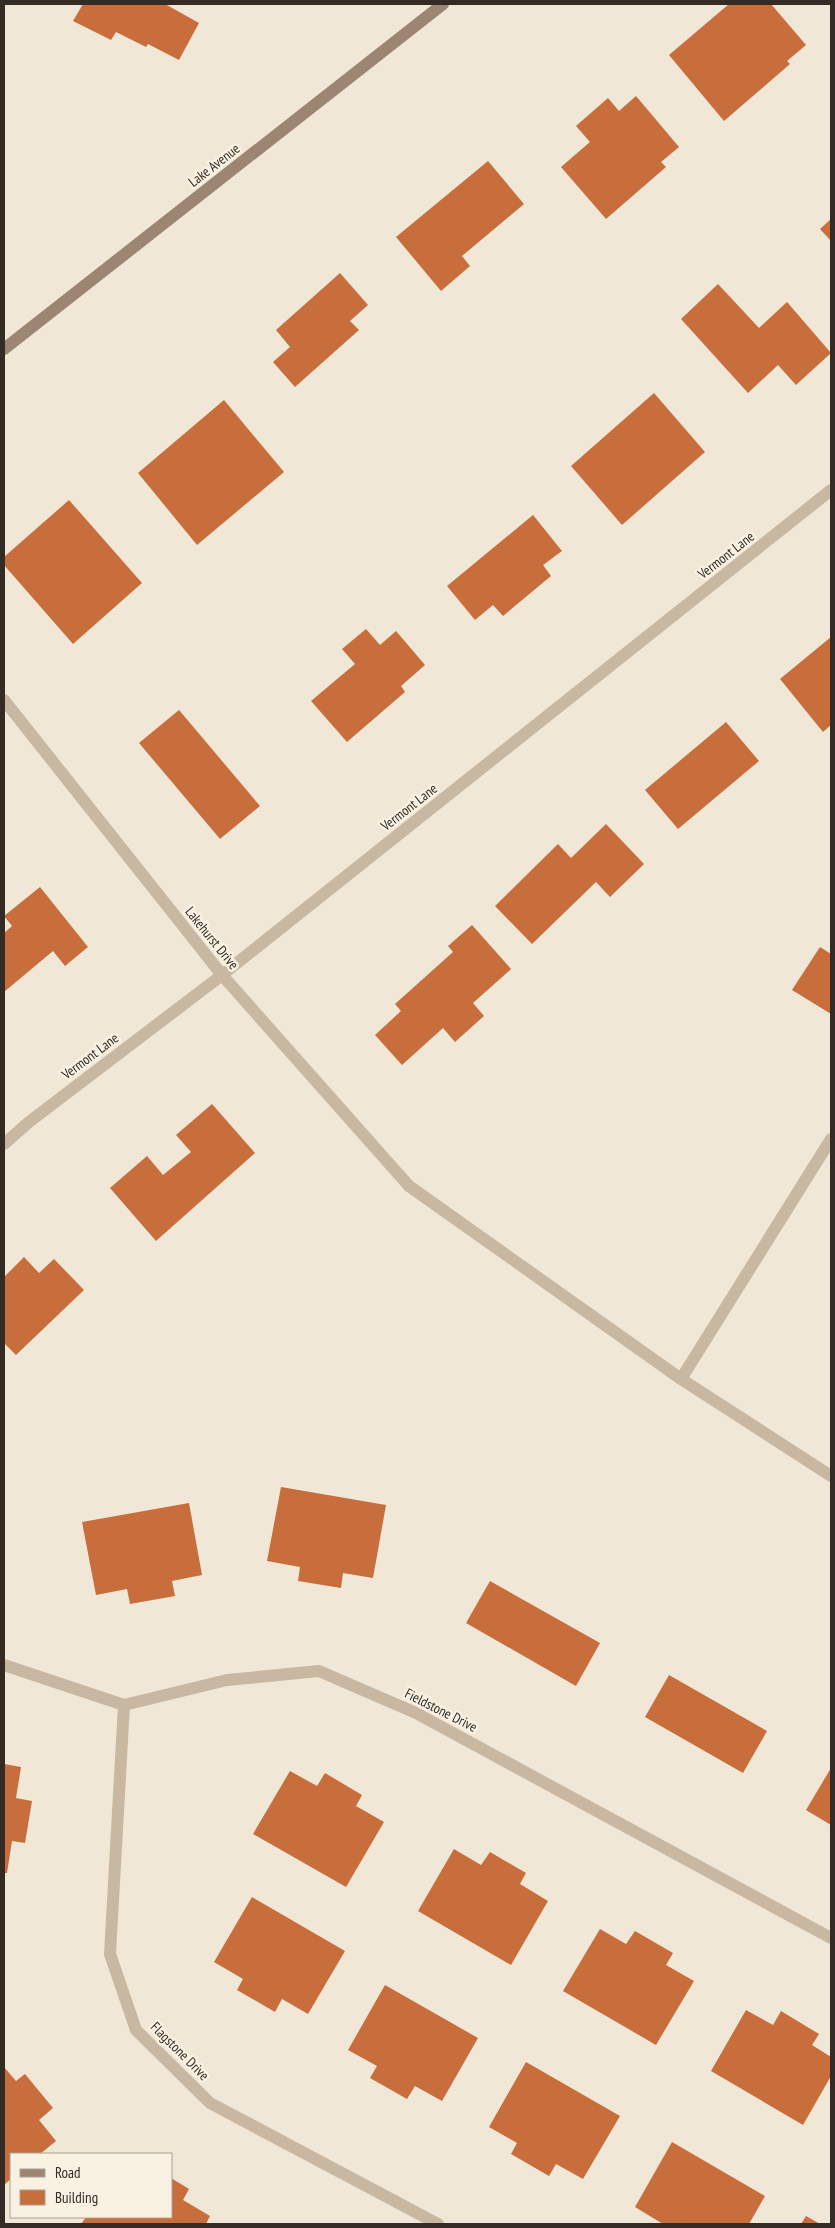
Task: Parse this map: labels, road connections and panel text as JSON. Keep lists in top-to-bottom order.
{
  "streets": {
    "main road": ["Lake Avenue"],
    "street": [
      "Vermont Lane",
      "Lakehurst Drive",
      "Fieldstone Drive",
      "Flagstone Drive"
    ]
  },
  "crossings": [
    ["Vermont Lane", "Lakehurst Drive"],
    ["Fieldstone Drive", "Flagstone Drive"]
  ],
  "legend": ["Road", "Building"]
}
